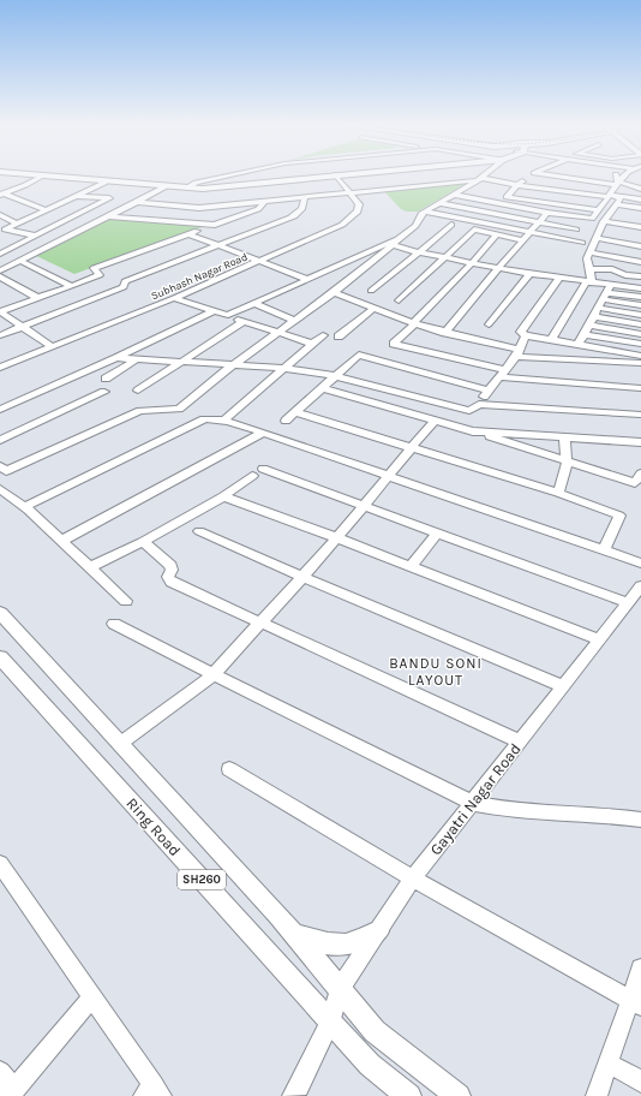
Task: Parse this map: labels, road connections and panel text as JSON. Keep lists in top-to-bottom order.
{
  "streets": {
    "main road": ["Ring Road", "SH260"],
    "street": ["Subhash Nagar Road", "Gayatri Nagar Road"]
  },
  "crossings": [
    ["Gayatri Nagar Road", "Ring Road"],
    ["Gayatri Nagar Road", "SH260"]
  ],
  "districts": ["BANDU SONI LAYOUT"]
}
